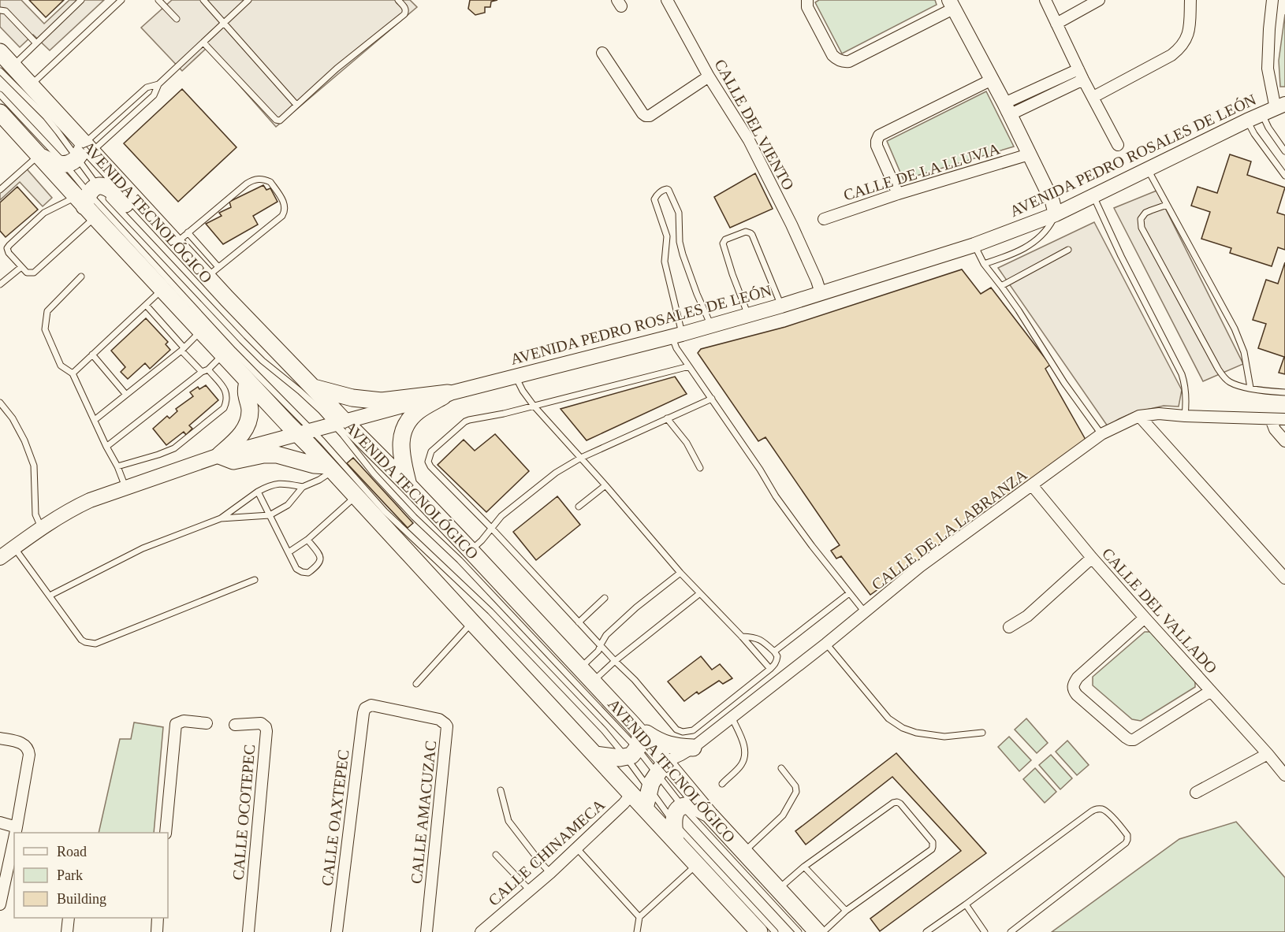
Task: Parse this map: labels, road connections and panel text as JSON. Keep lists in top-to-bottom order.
{
  "streets": {
    "main road": ["AVENIDA PEDRO ROSALES DE LEÓN", "AVENIDA TECNOLÓGICO"],
    "street": [
      "CALLE DEL VIENTO",
      "CALLE DE LA LLUVIA",
      "CALLE DE LA LABRANZA",
      "CALLE DEL VALLADO",
      "CALLE OCOTEPEC",
      "CALLE AMACUZAC",
      "CALLE OAXTEPEC",
      "CALLE CHINAMECA"
    ]
  },
  "crossings": [
    ["CALLE DEL VIENTO", "AVENIDA PEDRO ROSALES DE LEÓN"],
    ["AVENIDA PEDRO ROSALES DE LEÓN", "AVENIDA TECNOLÓGICO"],
    ["AVENIDA TECNOLÓGICO", "CALLE DE LA LABRANZA"],
    ["CALLE DE LA LABRANZA", "CALLE DEL VALLADO"],
    ["CALLE AMACUZAC", "CALLE OAXTEPEC"]
  ],
  "legend": ["Road", "Park", "Building"]
}
